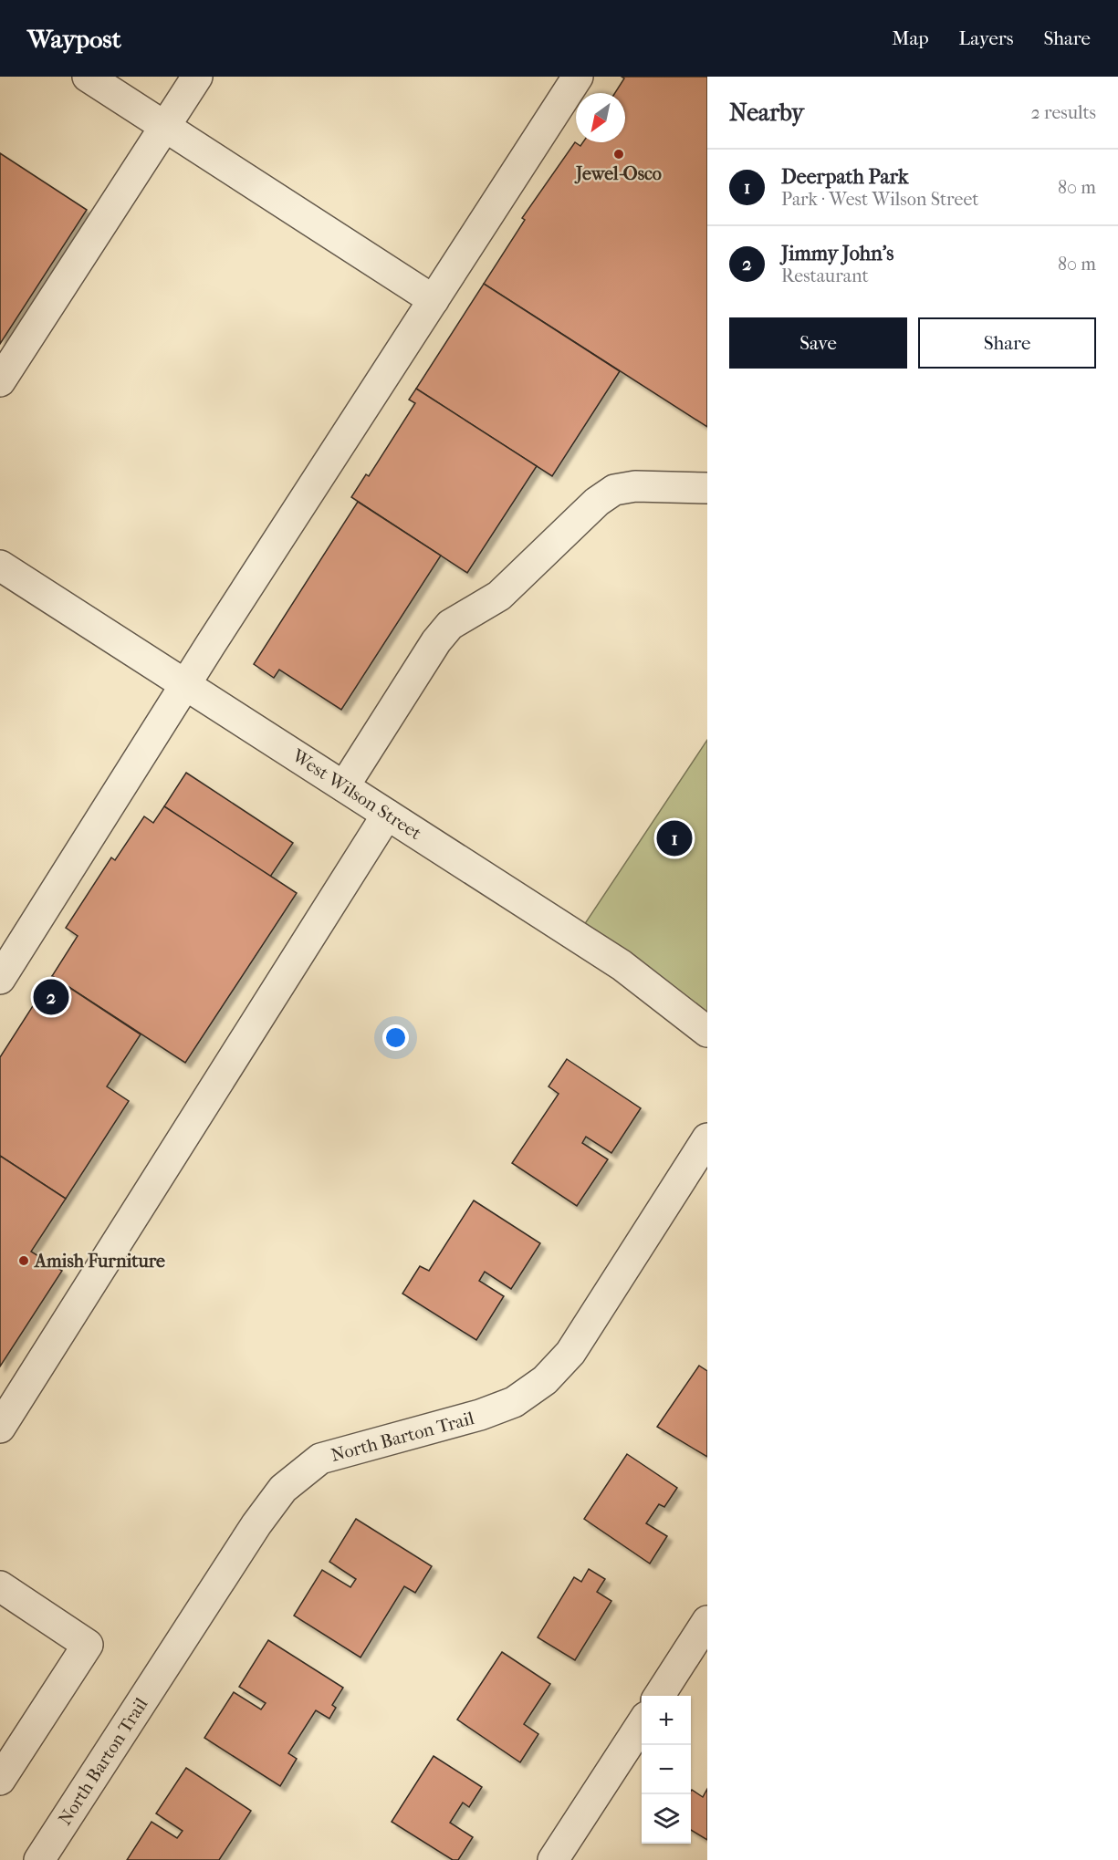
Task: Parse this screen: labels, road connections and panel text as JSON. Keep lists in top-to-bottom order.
{
  "streets": {
    "street": ["West Wilson Street", "North Barton Trail"]
  },
  "places": ["Jewel-Osco", "Amish Furniture"],
  "north": "bottom left",
  "page": {
    "header": "Waypost",
    "nav": ["Map", "Layers", "Share"],
    "heading": ["Nearby", "2 results"],
    "list": [
      {
        "mark": "1",
        "name": "Deerpath Park",
        "note": "Park · West Wilson Street",
        "value": "80 m"
      },
      {
        "mark": "2",
        "name": "Jimmy John's",
        "note": "Restaurant",
        "value": "80 m"
      }
    ],
    "buttons": ["Save", "Share"],
    "pins": ["1", "2"],
    "map_buttons": ["+", "−"]
  }
}
